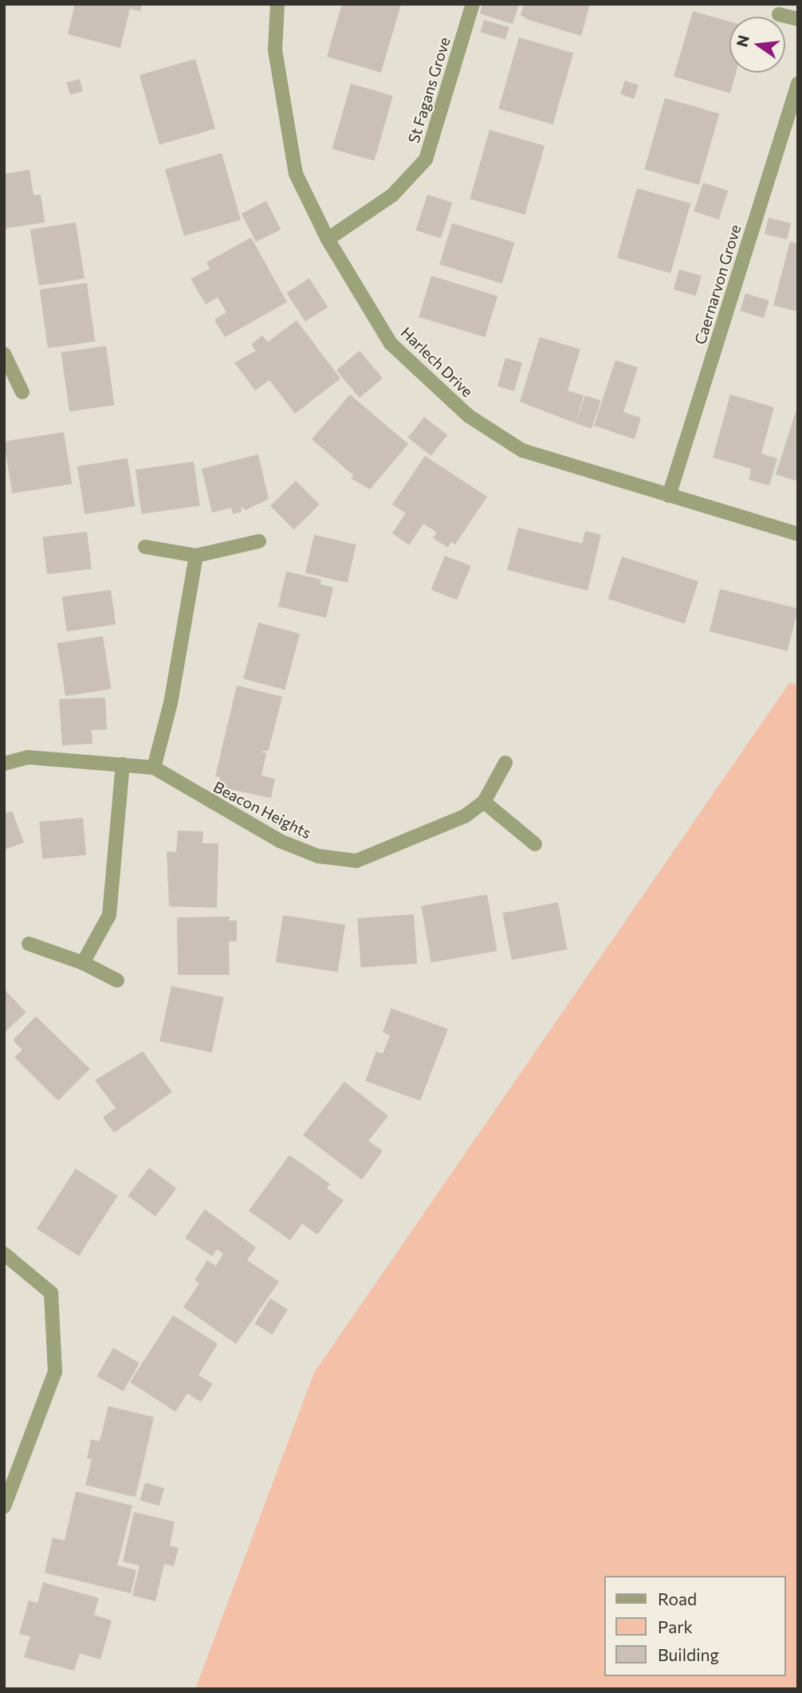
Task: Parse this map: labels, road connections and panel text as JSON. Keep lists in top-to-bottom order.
{
  "streets": {
    "street": [
      "St Fagans Grove",
      "Caernarvon Grove",
      "Harlech Drive",
      "Beacon Heights"
    ]
  },
  "crossings": [
    ["St Fagans Grove", "Harlech Drive"],
    ["Caernarvon Grove", "Harlech Drive"]
  ],
  "legend": ["Road", "Park", "Building"],
  "north": "left"
}
